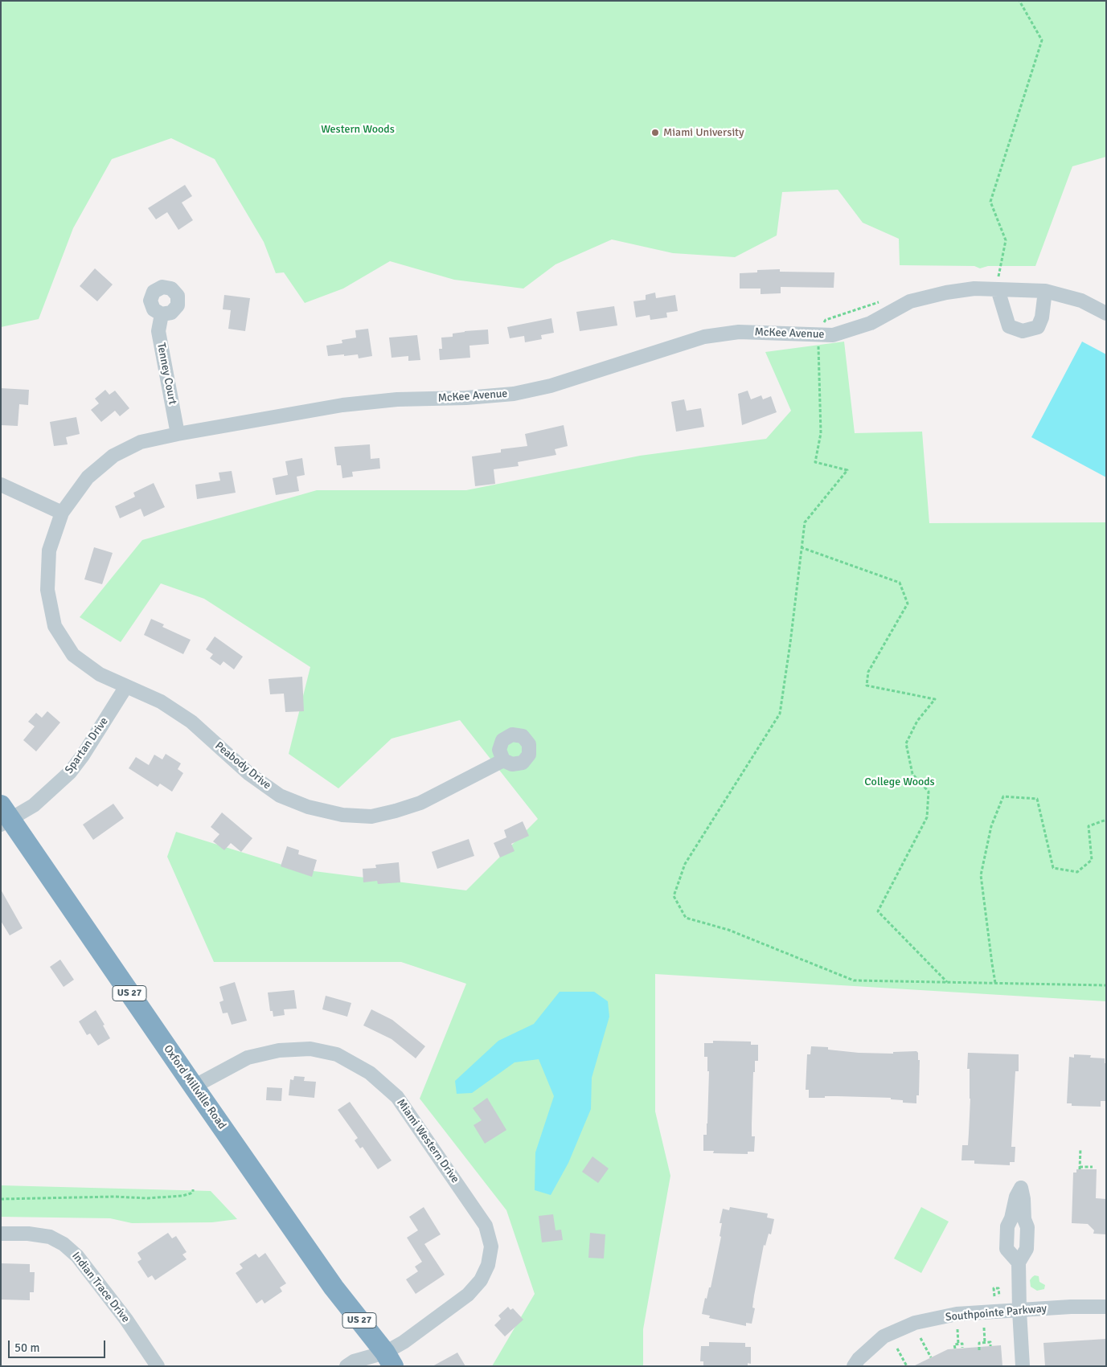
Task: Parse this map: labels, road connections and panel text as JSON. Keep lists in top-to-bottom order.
{
  "streets": {
    "highway": ["US 27", "Oxford Millville Road"],
    "street": [
      "McKee Avenue",
      "Tenney Court",
      "Spartan Drive",
      "Peabody Drive",
      "Miami Western Drive",
      "Indian Trace Drive",
      "Southpointe Parkway"
    ]
  },
  "crossings": [
    ["McKee Avenue", "Tenney Court"],
    ["McKee Avenue", "Spartan Drive"],
    ["McKee Avenue", "Peabody Drive"],
    ["Spartan Drive", "Peabody Drive"],
    ["Spartan Drive", "Oxford Millville Road"],
    ["Oxford Millville Road", "Miami Western Drive"]
  ],
  "parks": ["Western Woods", "College Woods"],
  "places": ["Miami University"],
  "scale_bar": "50 m"
}
